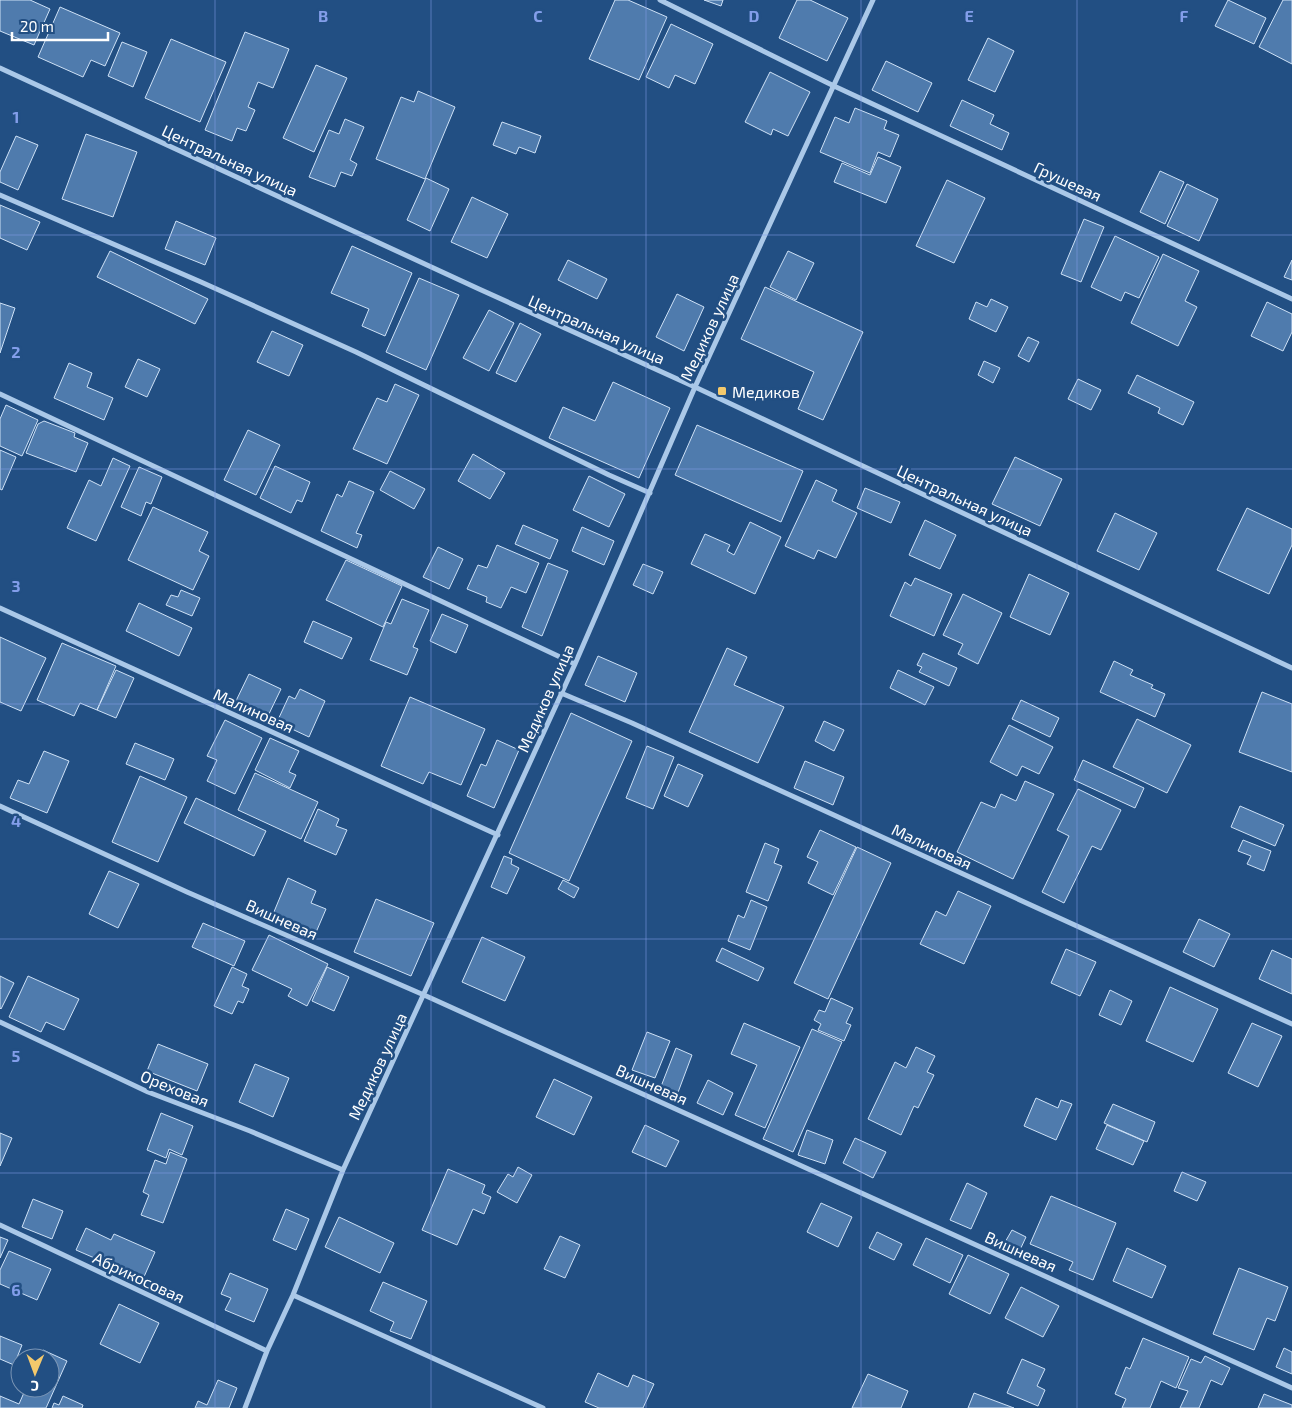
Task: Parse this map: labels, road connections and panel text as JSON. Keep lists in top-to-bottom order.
{
  "streets": {
    "street": [
      "Центральная улица",
      "Грушевая",
      "Медиков улица",
      "Малиновая",
      "Вишневая",
      "Ореховая",
      "Абрикосовая"
    ]
  },
  "crossings": [
    ["Центральная улица", "Медиков улица"],
    ["Грушевая", "Медиков улица"],
    ["Медиков улица", "Малиновая"],
    ["Медиков улица", "Вишневая"],
    ["Медиков улица", "Ореховая"],
    ["Медиков улица", "Абрикосовая"]
  ],
  "places": {
    "transit": ["Медиков"]
  },
  "scale_bar": "20 m",
  "north": "bottom",
  "grid": {
    "columns": [
      "B",
      "C",
      "D",
      "E",
      "F"
    ],
    "rows": [
      "1",
      "2",
      "3",
      "4",
      "5",
      "6"
    ]
  }
}
